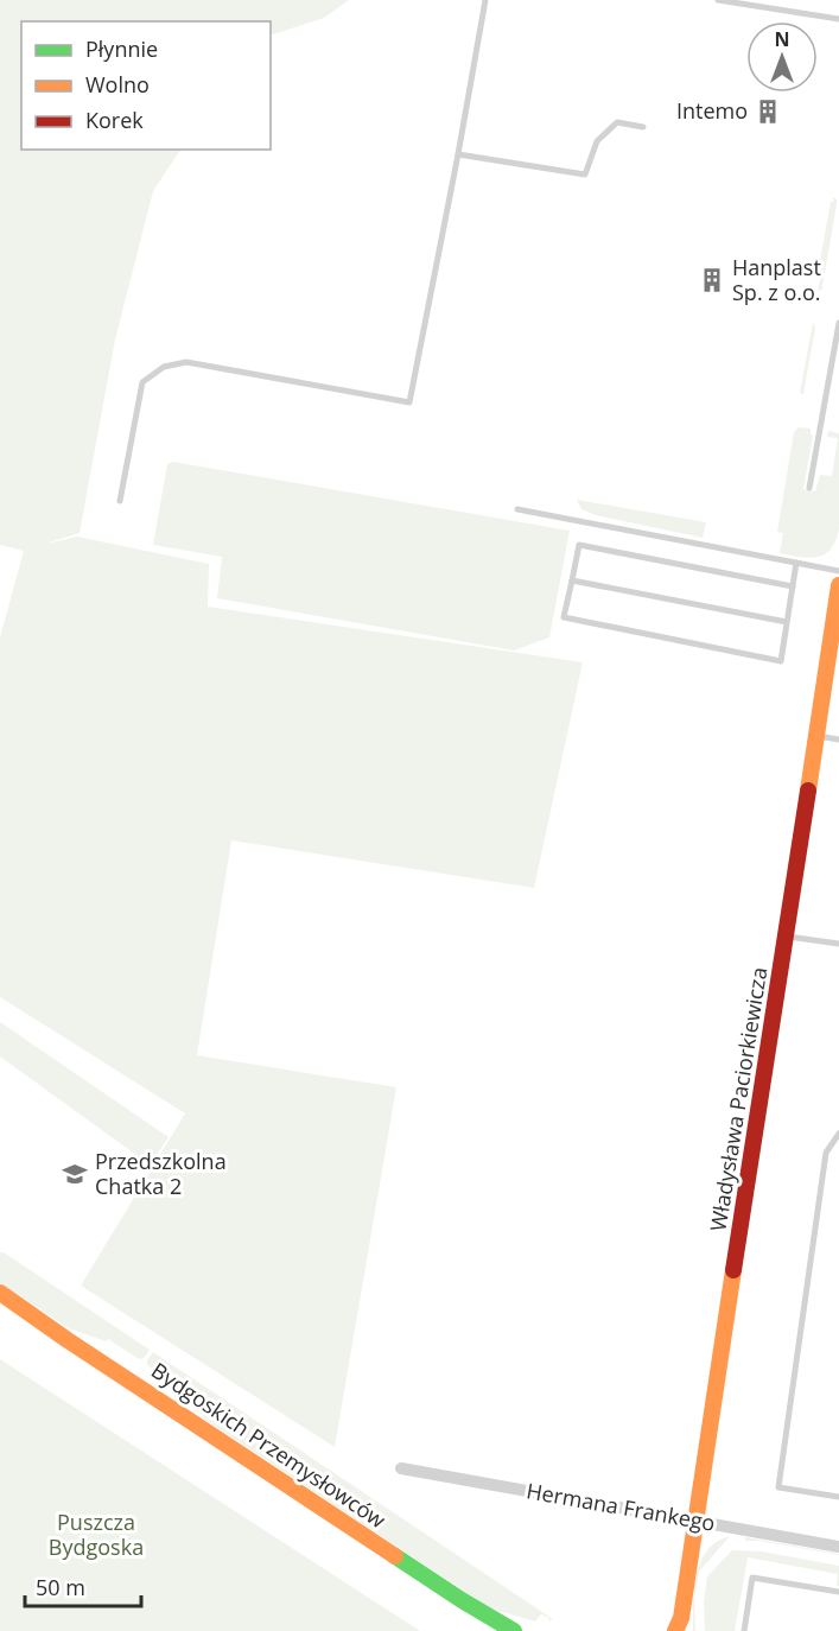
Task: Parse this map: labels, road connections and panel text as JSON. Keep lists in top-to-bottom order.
{
  "streets": {
    "street": ["Władysława Paciorkiewicza", "Bydgoskich Przemysłowców", "Hermana Frankego"]
  },
  "crossings": [
    ["Władysława Paciorkiewicza", "Hermana Frankego"]
  ],
  "parks": ["Puszcza Bydgoska"],
  "places": {
    "building": ["Intemo", "Hanplast Sp. z o.o."],
    "school or university": ["Przedszkolna Chatka 2"]
  },
  "legend": ["Płynnie", "Wolno", "Korek"],
  "scale_bar": "50 m",
  "north": "top"
}
